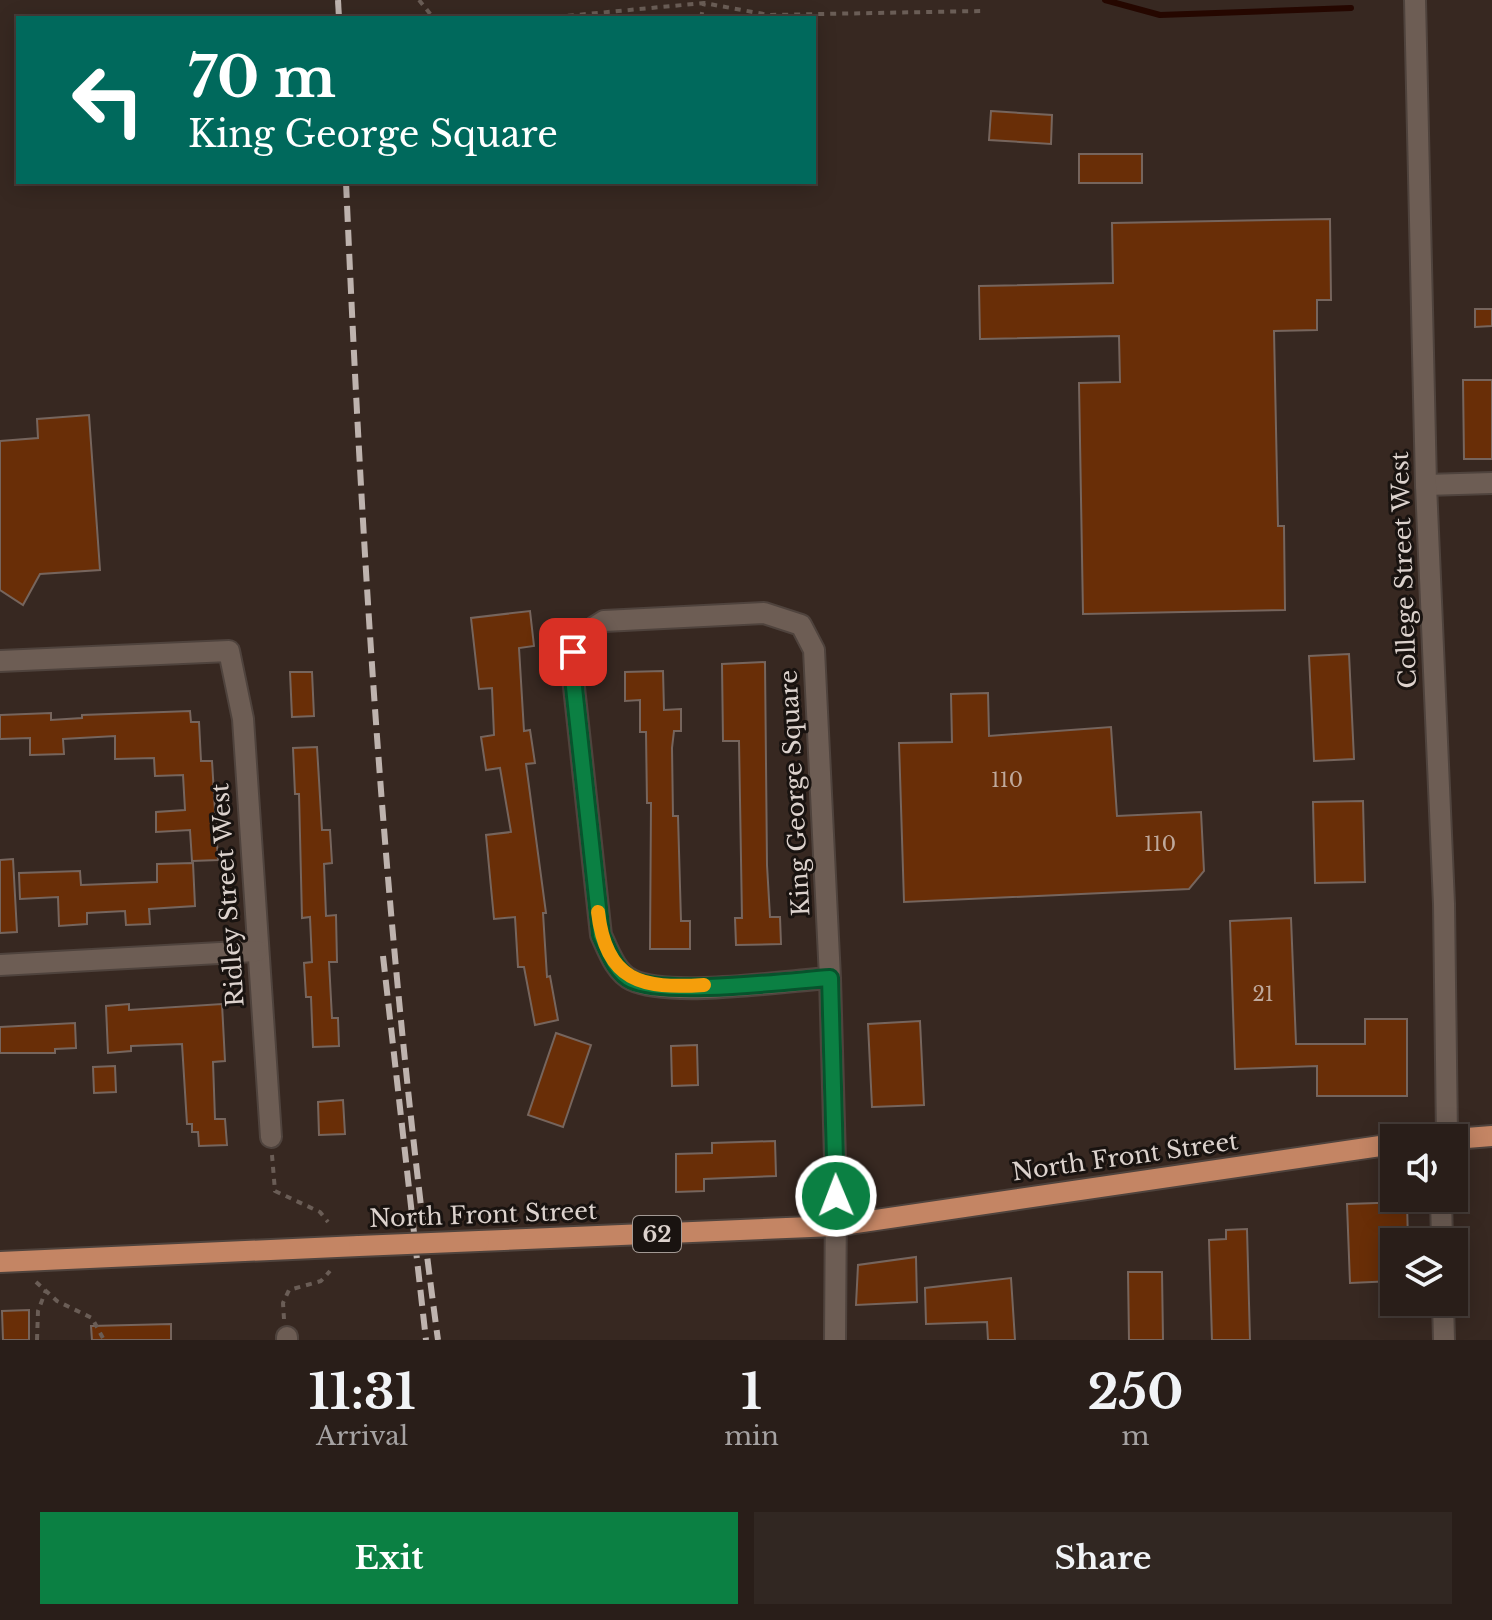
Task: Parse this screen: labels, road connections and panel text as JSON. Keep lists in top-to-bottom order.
{
  "streets": {
    "main road": ["North Front Street", "62"],
    "street": ["College Street West", "King George Square", "Ridley Street West"]
  },
  "crossings": [
    ["King George Square", "North Front Street"]
  ],
  "house_numbers": ["110", "110", "21"],
  "page": {
    "turn": ["70 m", "King George Square"],
    "eta": [
      "11:31",
      "Arrival",
      "1",
      "min",
      "250",
      "m"
    ],
    "buttons": ["Exit", "Share"]
  }
}
